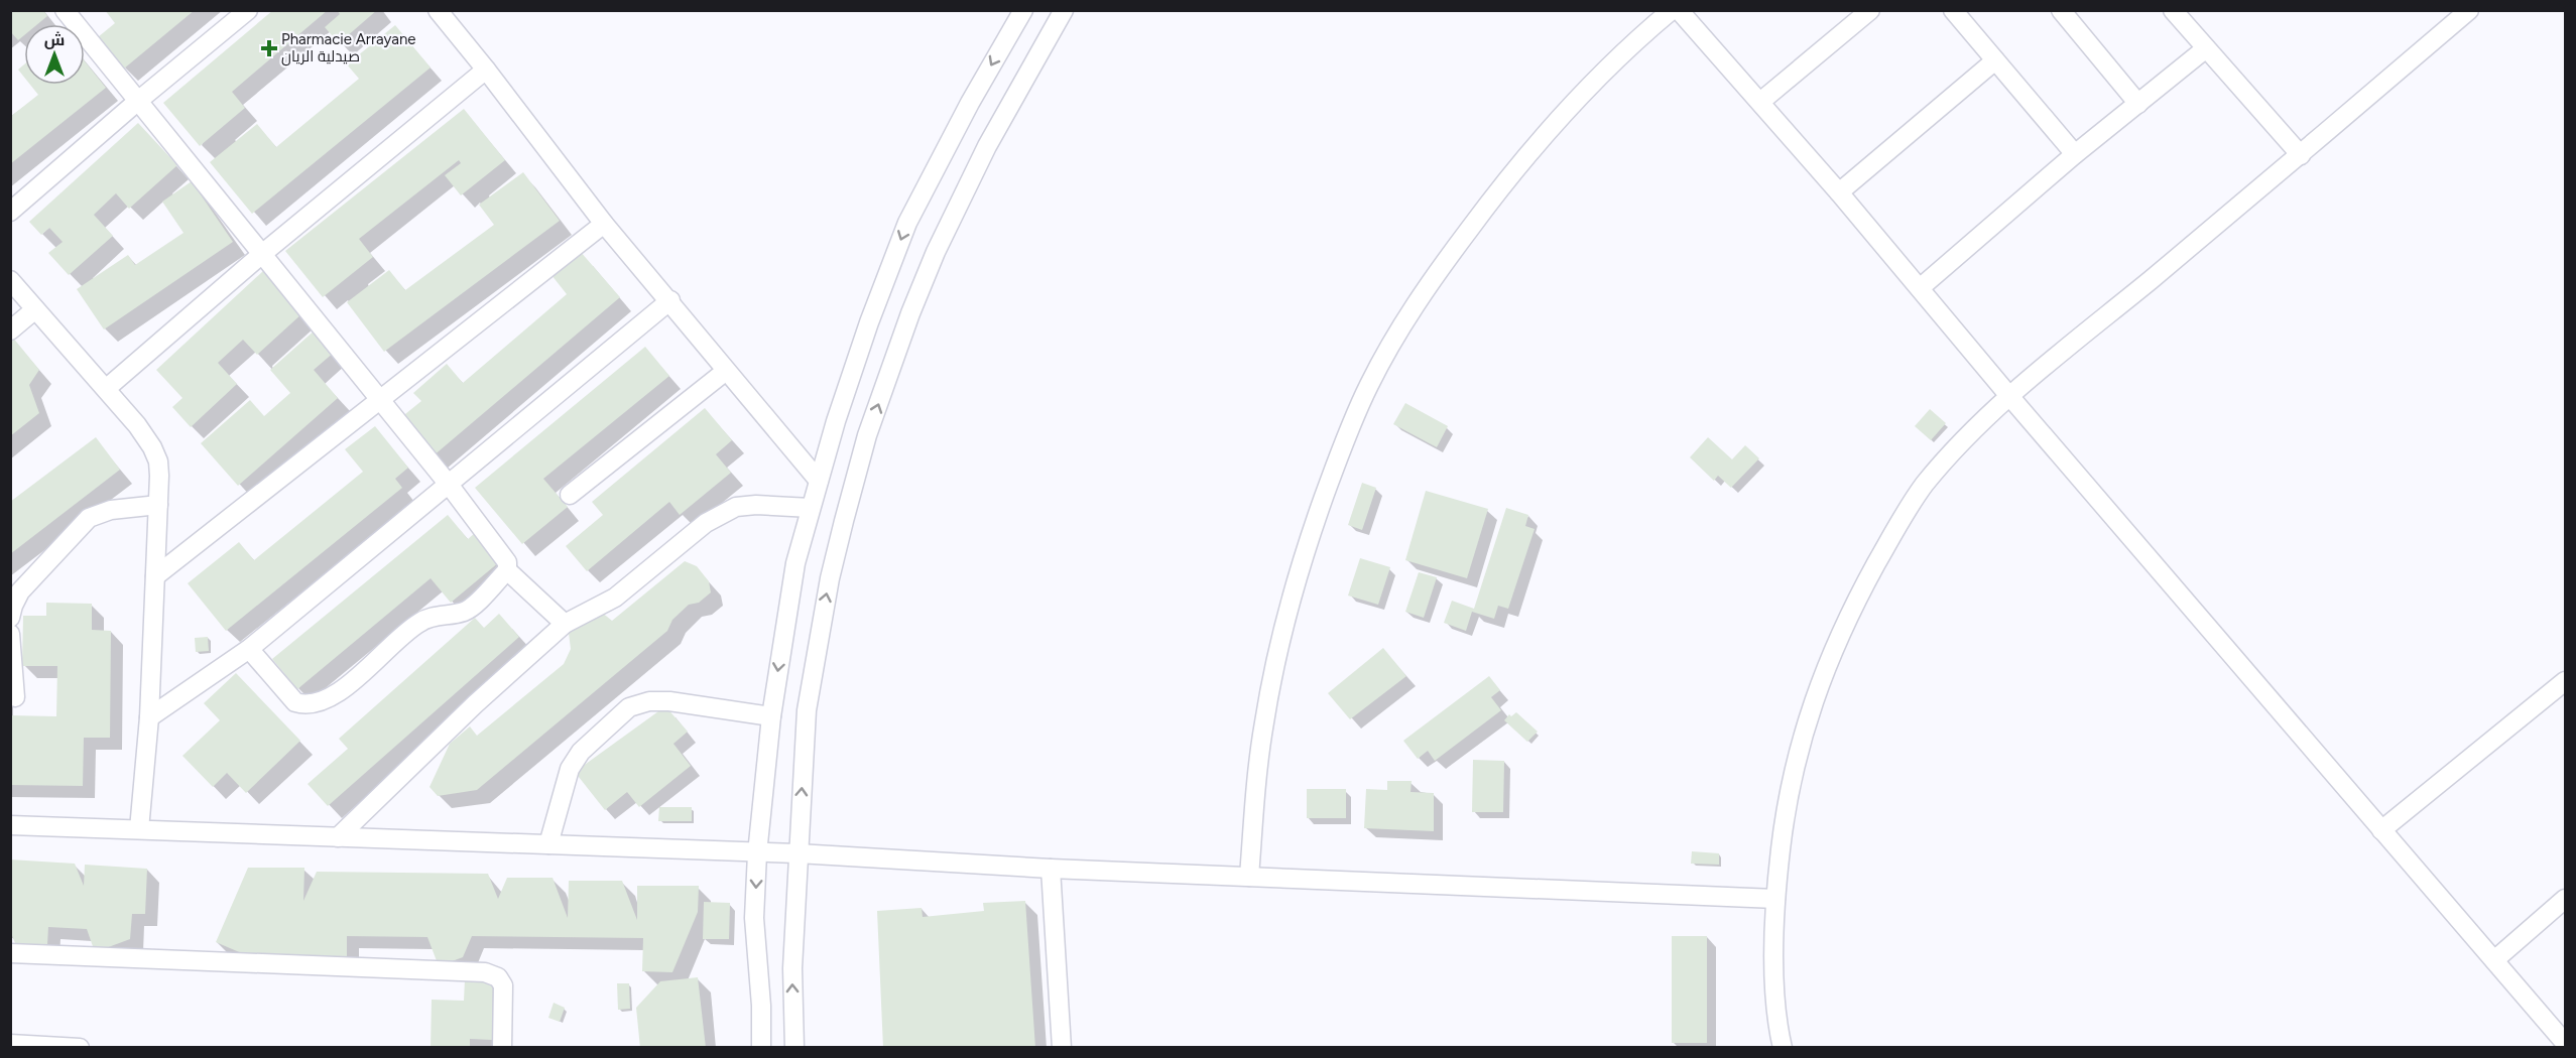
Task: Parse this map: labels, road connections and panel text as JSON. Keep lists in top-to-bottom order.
{
  "places": {
    "health": ["Pharmacie Arrayane صيدلية الريان"]
  },
  "north": "top"
}
